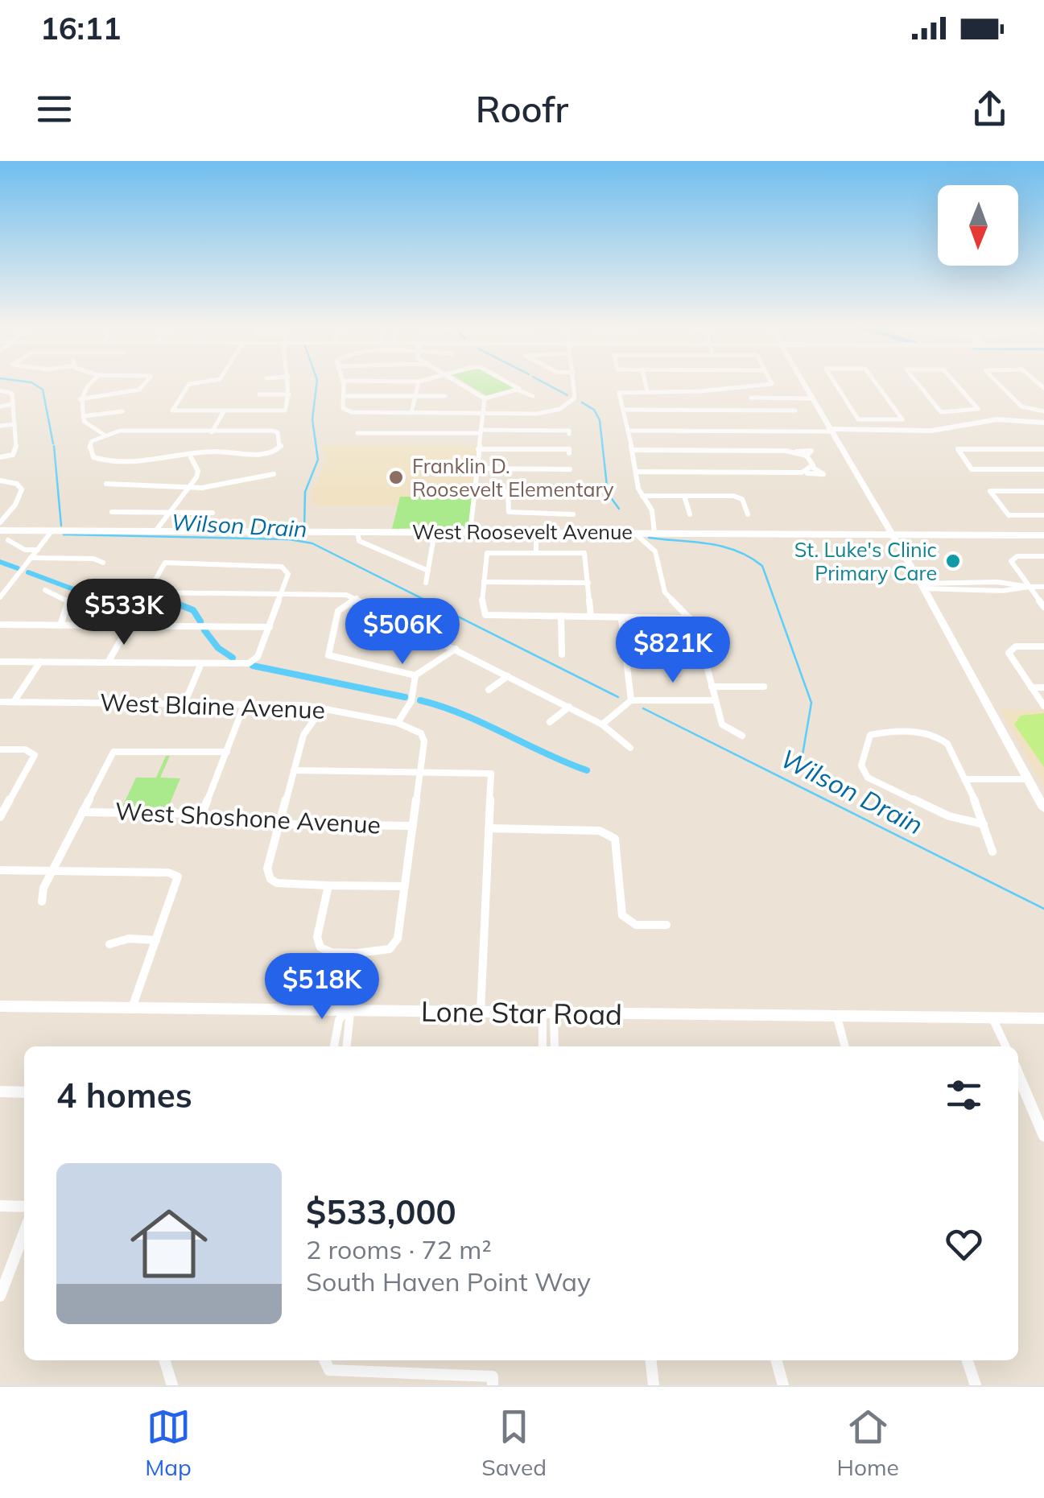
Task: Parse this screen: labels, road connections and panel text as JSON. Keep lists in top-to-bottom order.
{
  "streets": {
    "main road": ["Lone Star Road"],
    "street": ["West Roosevelt Avenue", "West Blaine Avenue", "West Shoshone Avenue"]
  },
  "water": ["Wilson Drain"],
  "places": ["Franklin D. Roosevelt Elementary", "St. Luke's Clinic Primary Care"],
  "north": "bottom",
  "page": {
    "status": "16:11",
    "header": "Roofr",
    "price": [
      "$533K",
      "$506K",
      "$821K",
      "$518K"
    ],
    "heading": "4 homes",
    "list": [
      {
        "name": "$533,000",
        "note": "2 rooms · 72 m² · South Haven Point Way"
      }
    ],
    "tabs": ["Map", "Saved", "Home"]
  }
}
